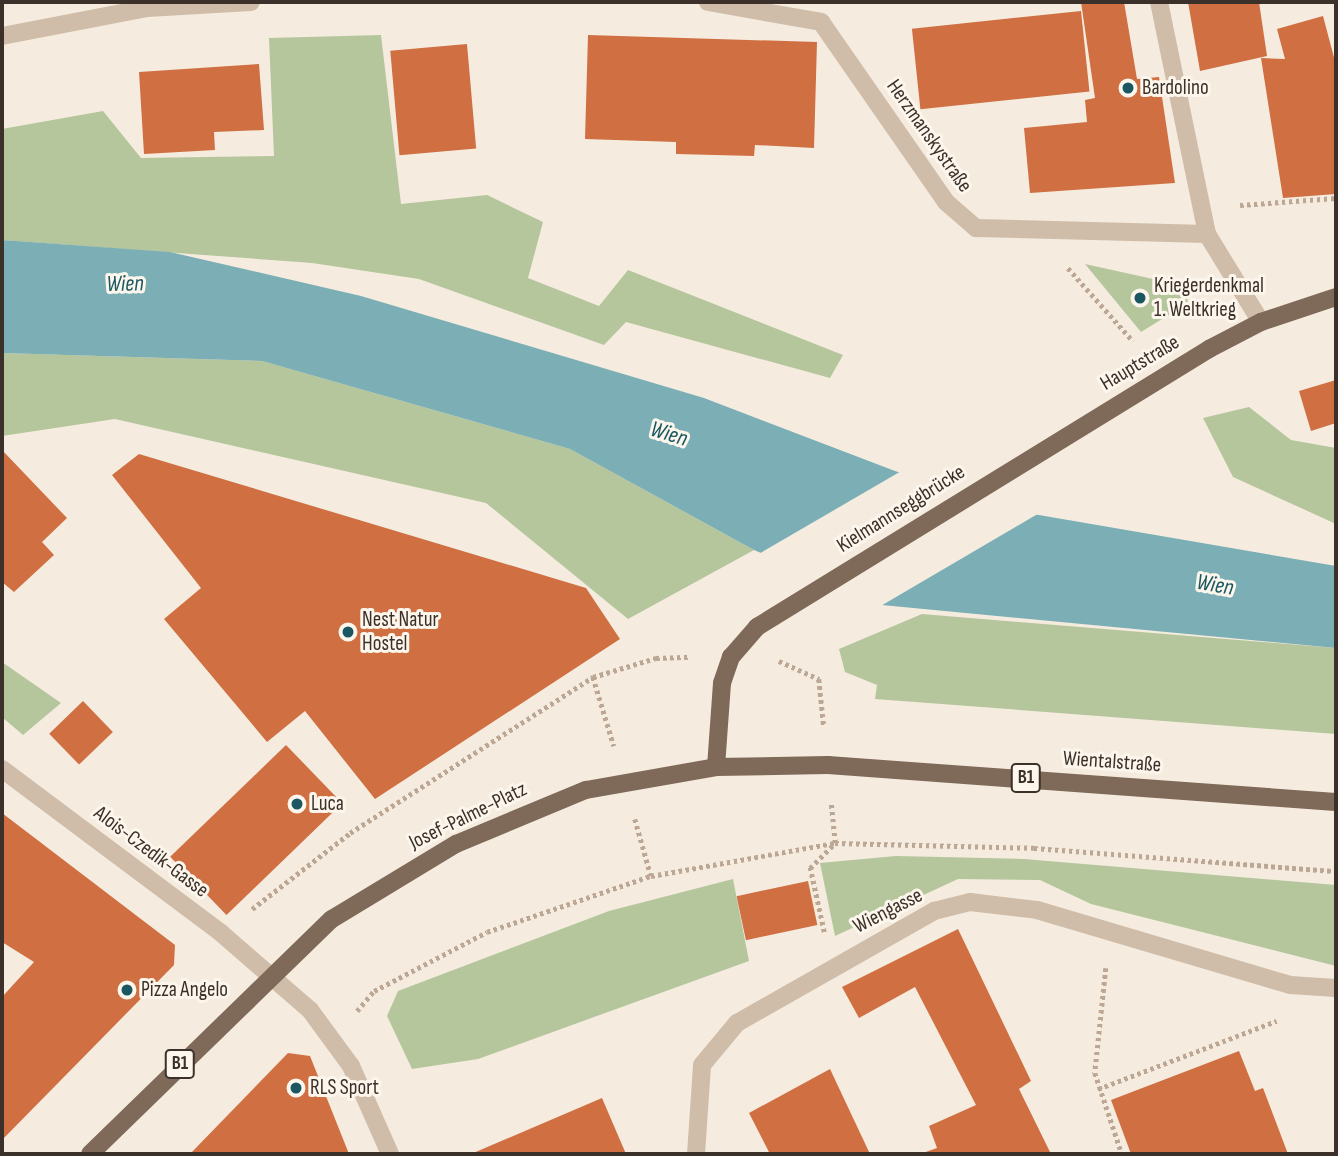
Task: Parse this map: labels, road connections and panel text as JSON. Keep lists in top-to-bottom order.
{
  "streets": {
    "main road": [
      "Hauptstraße",
      "Kielmannseggbrücke",
      "Wientalstraße",
      "B1",
      "Josef-Palme-Platz"
    ],
    "street": ["Herzmanskystraße", "Alois-Czedik-Gasse", "Wiengasse"]
  },
  "crossings": [
    ["Hauptstraße", "Kielmannseggbrücke"],
    ["Kielmannseggbrücke", "Wientalstraße"],
    ["Kielmannseggbrücke", "Josef-Palme-Platz"],
    ["Wientalstraße", "Josef-Palme-Platz"],
    ["B1", "Josef-Palme-Platz"],
    ["B1", "Alois-Czedik-Gasse"],
    ["Josef-Palme-Platz", "Alois-Czedik-Gasse"]
  ],
  "water": ["Wien"],
  "places": [
    "Bardolino",
    "Kriegerdenkmal 1. Weltkrieg",
    "Nest Natur Hostel",
    "Luca",
    "Pizza Angelo",
    "RLS Sport"
  ]
}
